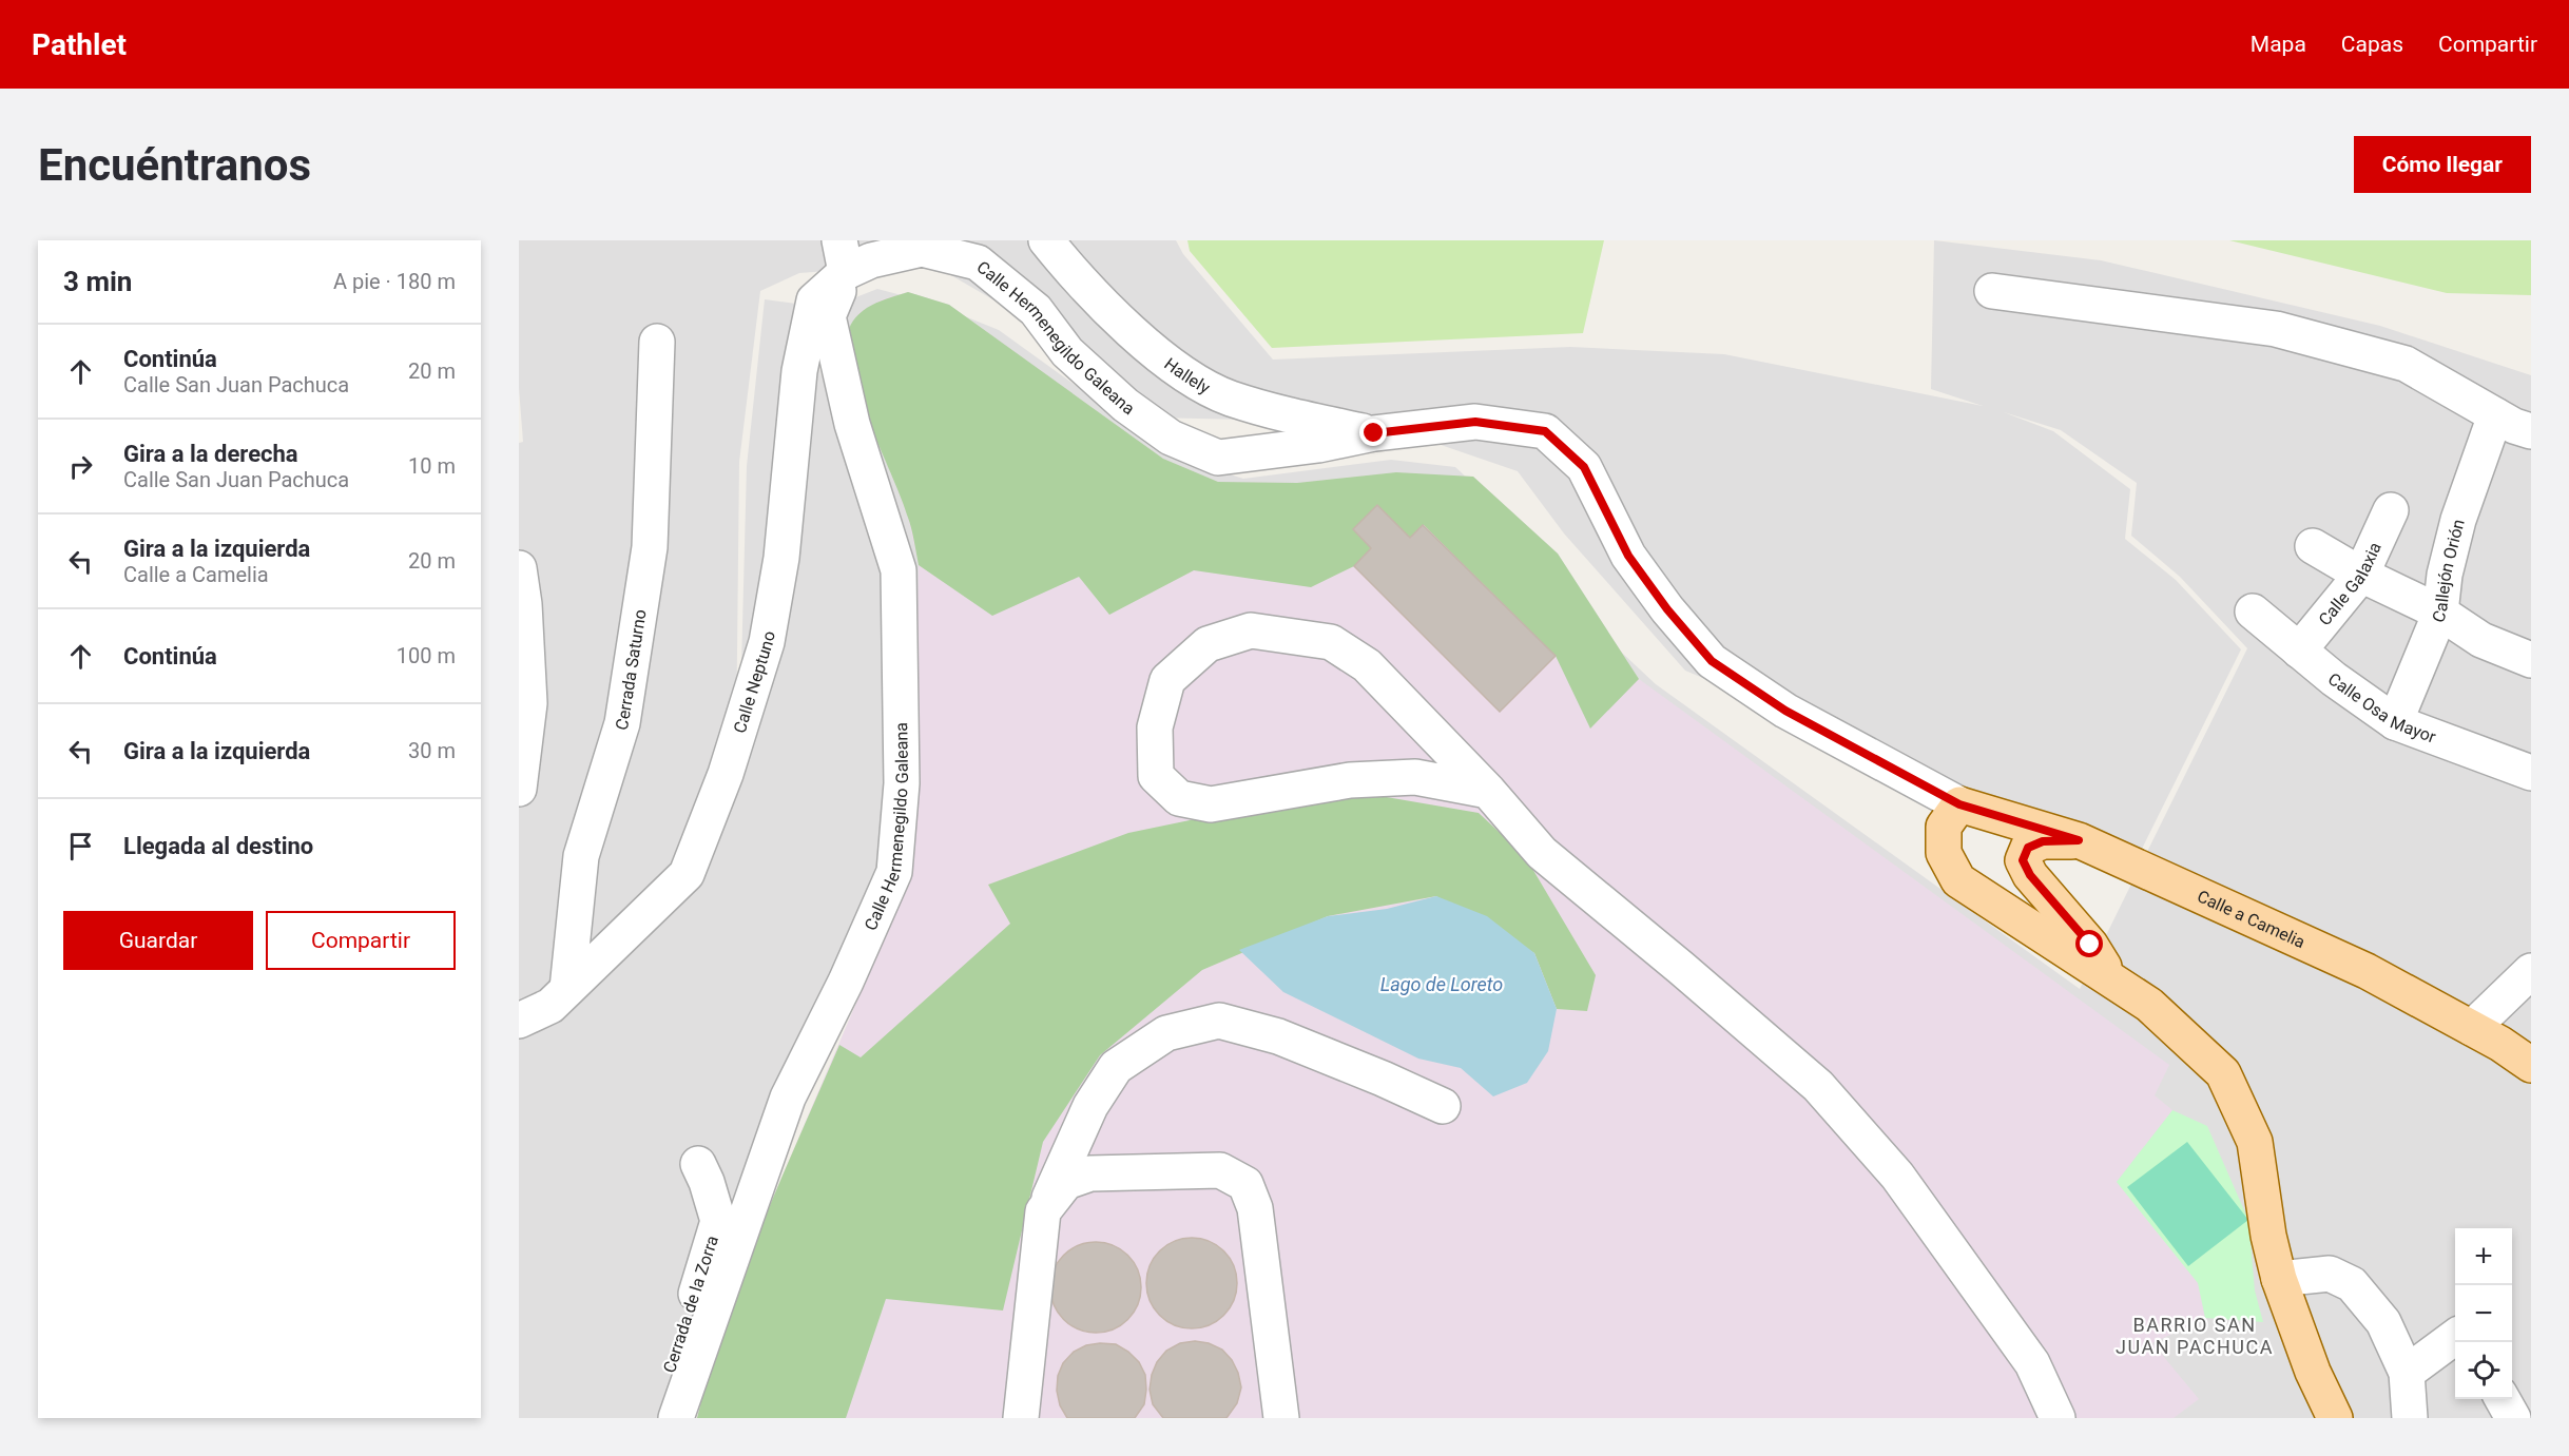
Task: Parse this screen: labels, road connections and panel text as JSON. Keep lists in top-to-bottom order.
{
  "streets": {
    "main road": ["Calle a Camelia"],
    "street": [
      "Calle Hermenegildo Galeana",
      "Hallely",
      "Callejón Orión",
      "Calle Galaxia",
      "Cerrada Saturno",
      "Calle Neptuno",
      "Calle Osa Mayor",
      "Cerrada de la Zorra"
    ]
  },
  "crossings": [
    ["Calle Hermenegildo Galeana", "Hallely"],
    ["Calle Hermenegildo Galeana", "Calle Neptuno"],
    ["Calle Hermenegildo Galeana", "Calle a Camelia"],
    ["Calle Hermenegildo Galeana", "Cerrada de la Zorra"],
    ["Callejón Orión", "Calle Osa Mayor"],
    ["Calle Galaxia", "Calle Osa Mayor"],
    ["Cerrada Saturno", "Calle Neptuno"]
  ],
  "districts": ["BARRIO SAN JUAN PACHUCA"],
  "water": ["Lago de Loreto"],
  "page": {
    "header": "Pathlet",
    "nav": ["Mapa", "Capas", "Compartir"],
    "buttons": [
      "Cómo llegar",
      ["Guardar", "Compartir"]
    ],
    "title": "Encuéntranos",
    "heading": ["3 min", "A pie · 180 m"],
    "list": [
      ["Continúa", "Calle San Juan Pachuca", "20 m"],
      ["Gira a la derecha", "Calle San Juan Pachuca", "10 m"],
      ["Gira a la izquierda", "Calle a Camelia", "20 m"],
      ["Continúa", "100 m"],
      ["Gira a la izquierda", "30 m"],
      "Llegada al destino"
    ],
    "map_buttons": ["+", "−"]
  }
}
